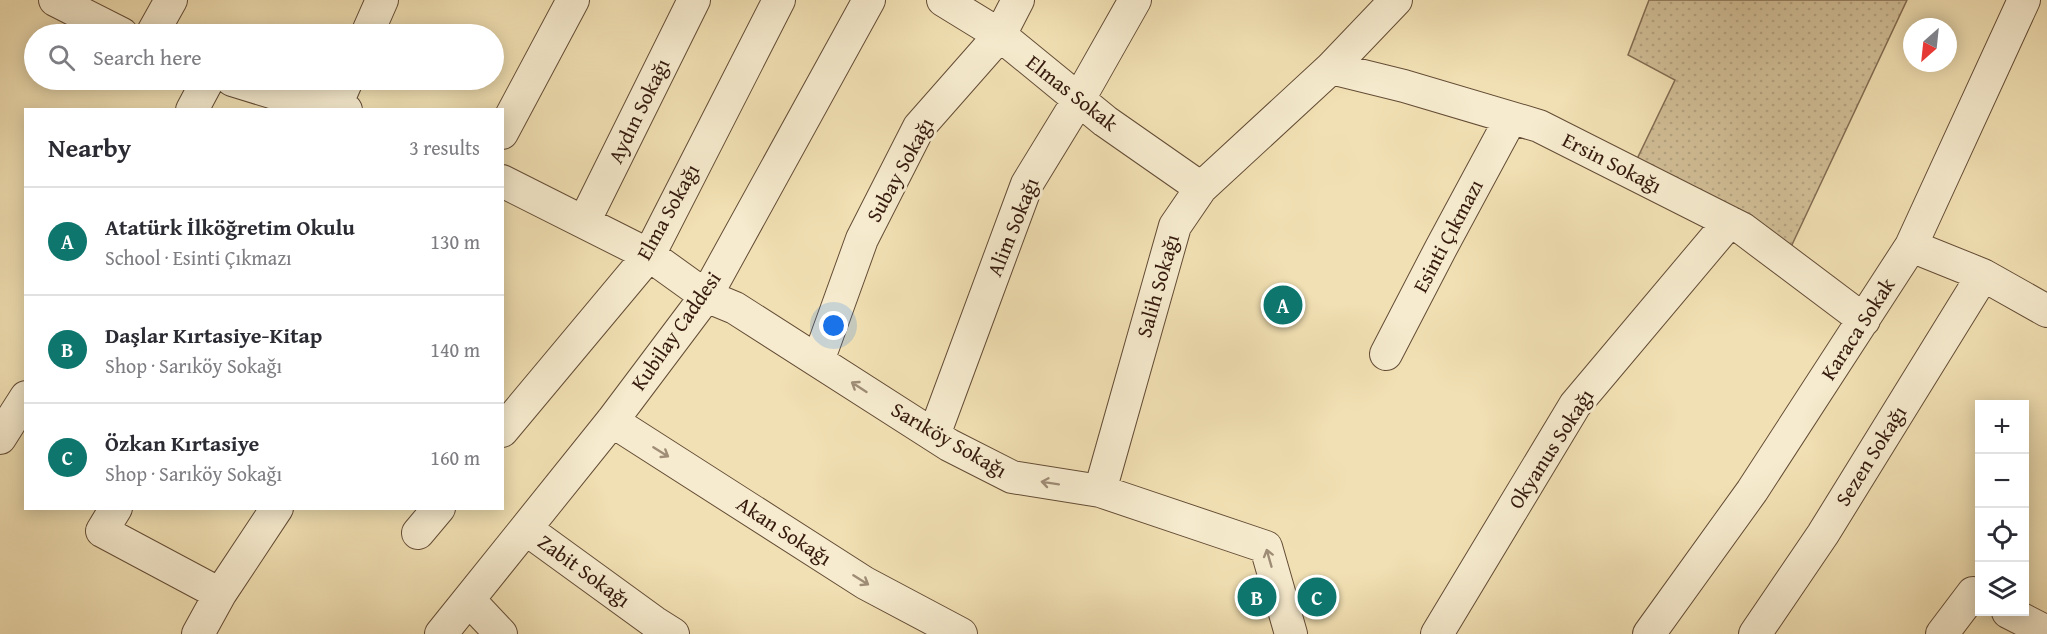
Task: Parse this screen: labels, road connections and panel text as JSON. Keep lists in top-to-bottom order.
{
  "streets": {
    "street": [
      "Elmas Sokak",
      "Aydın Sokağı",
      "Ersin Sokağı",
      "Subay Sokağı",
      "Elma Sokağı",
      "Alim Sokağı",
      "Esinti Çıkmazı",
      "Salih Sokağı",
      "Karaca Sokak",
      "Kubilay Caddesi",
      "Sarıköy Sokağı",
      "Okyanus Sokağı",
      "Sezen Sokağı",
      "Akan Sokağı",
      "Zabit Sokağı"
    ]
  },
  "crossings": [
    ["Elmas Sokak", "Subay Sokağı"],
    ["Elmas Sokak", "Alim Sokağı"],
    ["Elmas Sokak", "Salih Sokağı"],
    ["Aydın Sokağı", "Sarıköy Sokağı"],
    ["Ersin Sokağı", "Esinti Çıkmazı"],
    ["Ersin Sokağı", "Salih Sokağı"],
    ["Ersin Sokağı", "Karaca Sokak"],
    ["Ersin Sokağı", "Okyanus Sokağı"],
    ["Subay Sokağı", "Sarıköy Sokağı"],
    ["Elma Sokağı", "Sarıköy Sokağı"],
    ["Alim Sokağı", "Sarıköy Sokağı"],
    ["Salih Sokağı", "Sarıköy Sokağı"],
    ["Kubilay Caddesi", "Sarıköy Sokağı"],
    ["Kubilay Caddesi", "Akan Sokağı"],
    ["Kubilay Caddesi", "Zabit Sokağı"]
  ],
  "one_way": ["Sarıköy Sokağı", "Akan Sokağı"],
  "north": "bottom left",
  "page": {
    "search": "Search here",
    "heading": ["Nearby", "3 results"],
    "list": [
      {
        "mark": "A",
        "name": "Atatürk İlköğretim Okulu",
        "note": "School · Esinti Çıkmazı",
        "value": "130 m"
      },
      {
        "mark": "B",
        "name": "Daşlar Kırtasiye-Kitap",
        "note": "Shop · Sarıköy Sokağı",
        "value": "140 m"
      },
      {
        "mark": "C",
        "name": "Özkan Kırtasiye",
        "note": "Shop · Sarıköy Sokağı",
        "value": "160 m"
      }
    ],
    "pins": ["A", "B", "C"],
    "map_buttons": ["+", "−"]
  }
}
